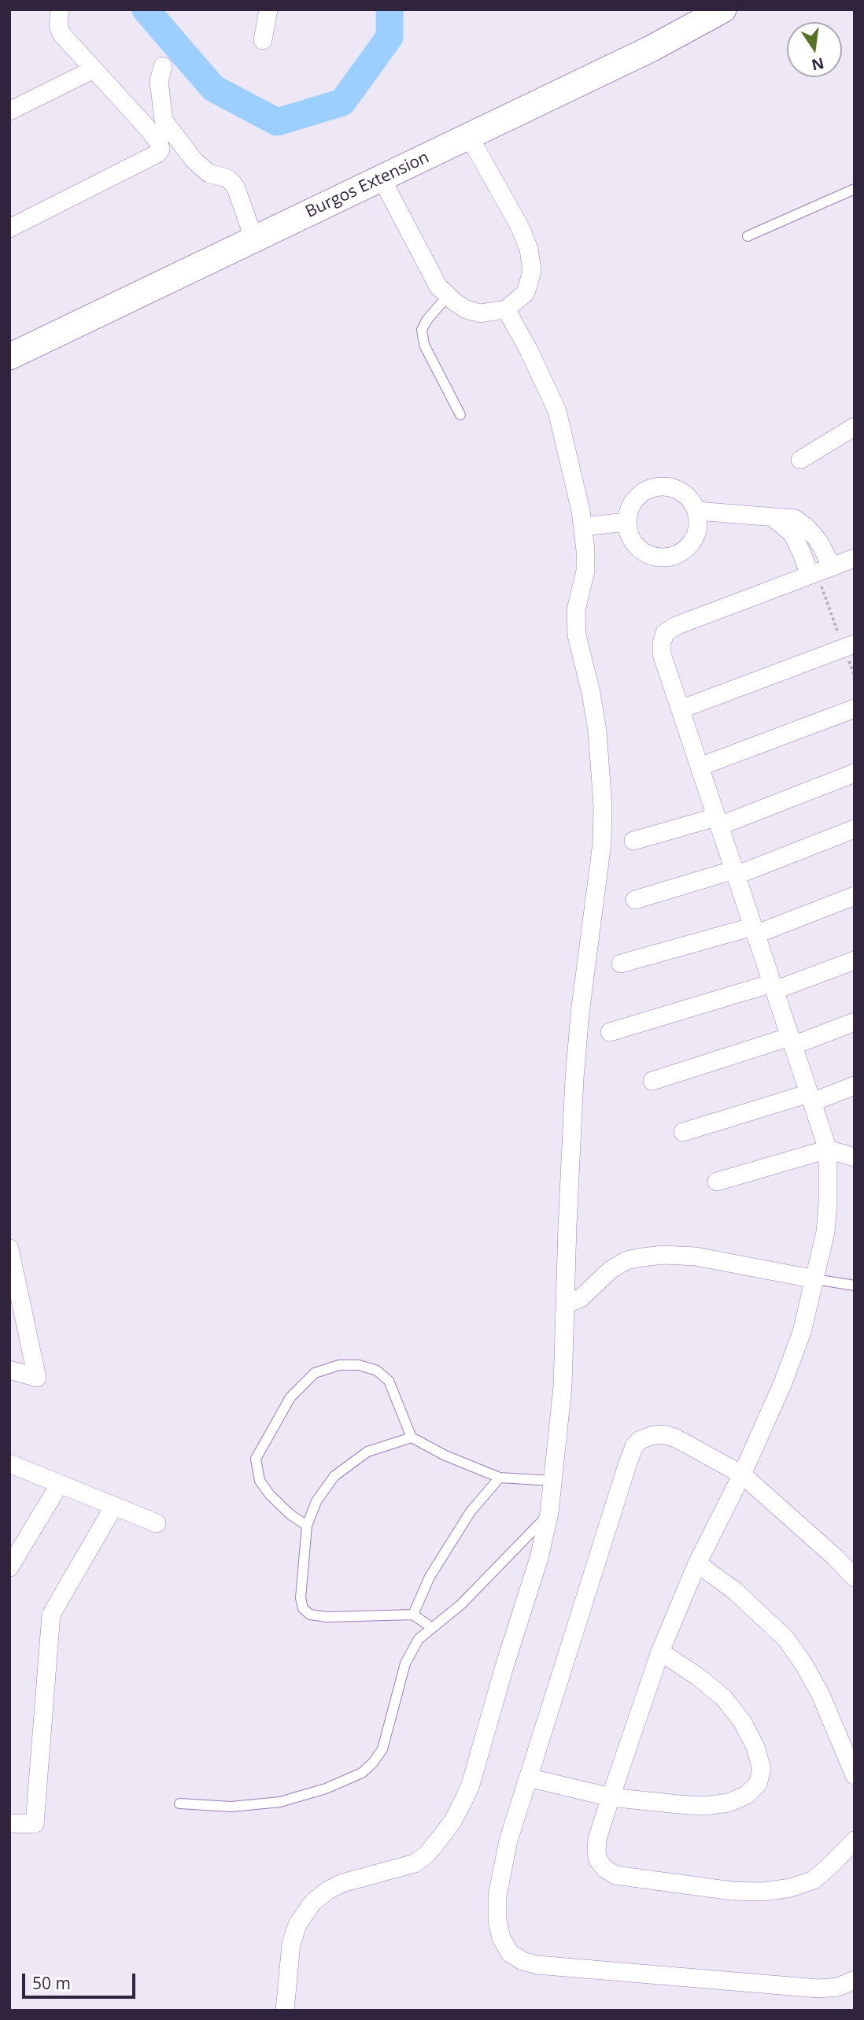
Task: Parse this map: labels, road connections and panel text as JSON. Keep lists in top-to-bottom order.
{
  "streets": {
    "main road": ["Burgos Extension"]
  },
  "scale_bar": "50 m",
  "north": "bottom"
}
